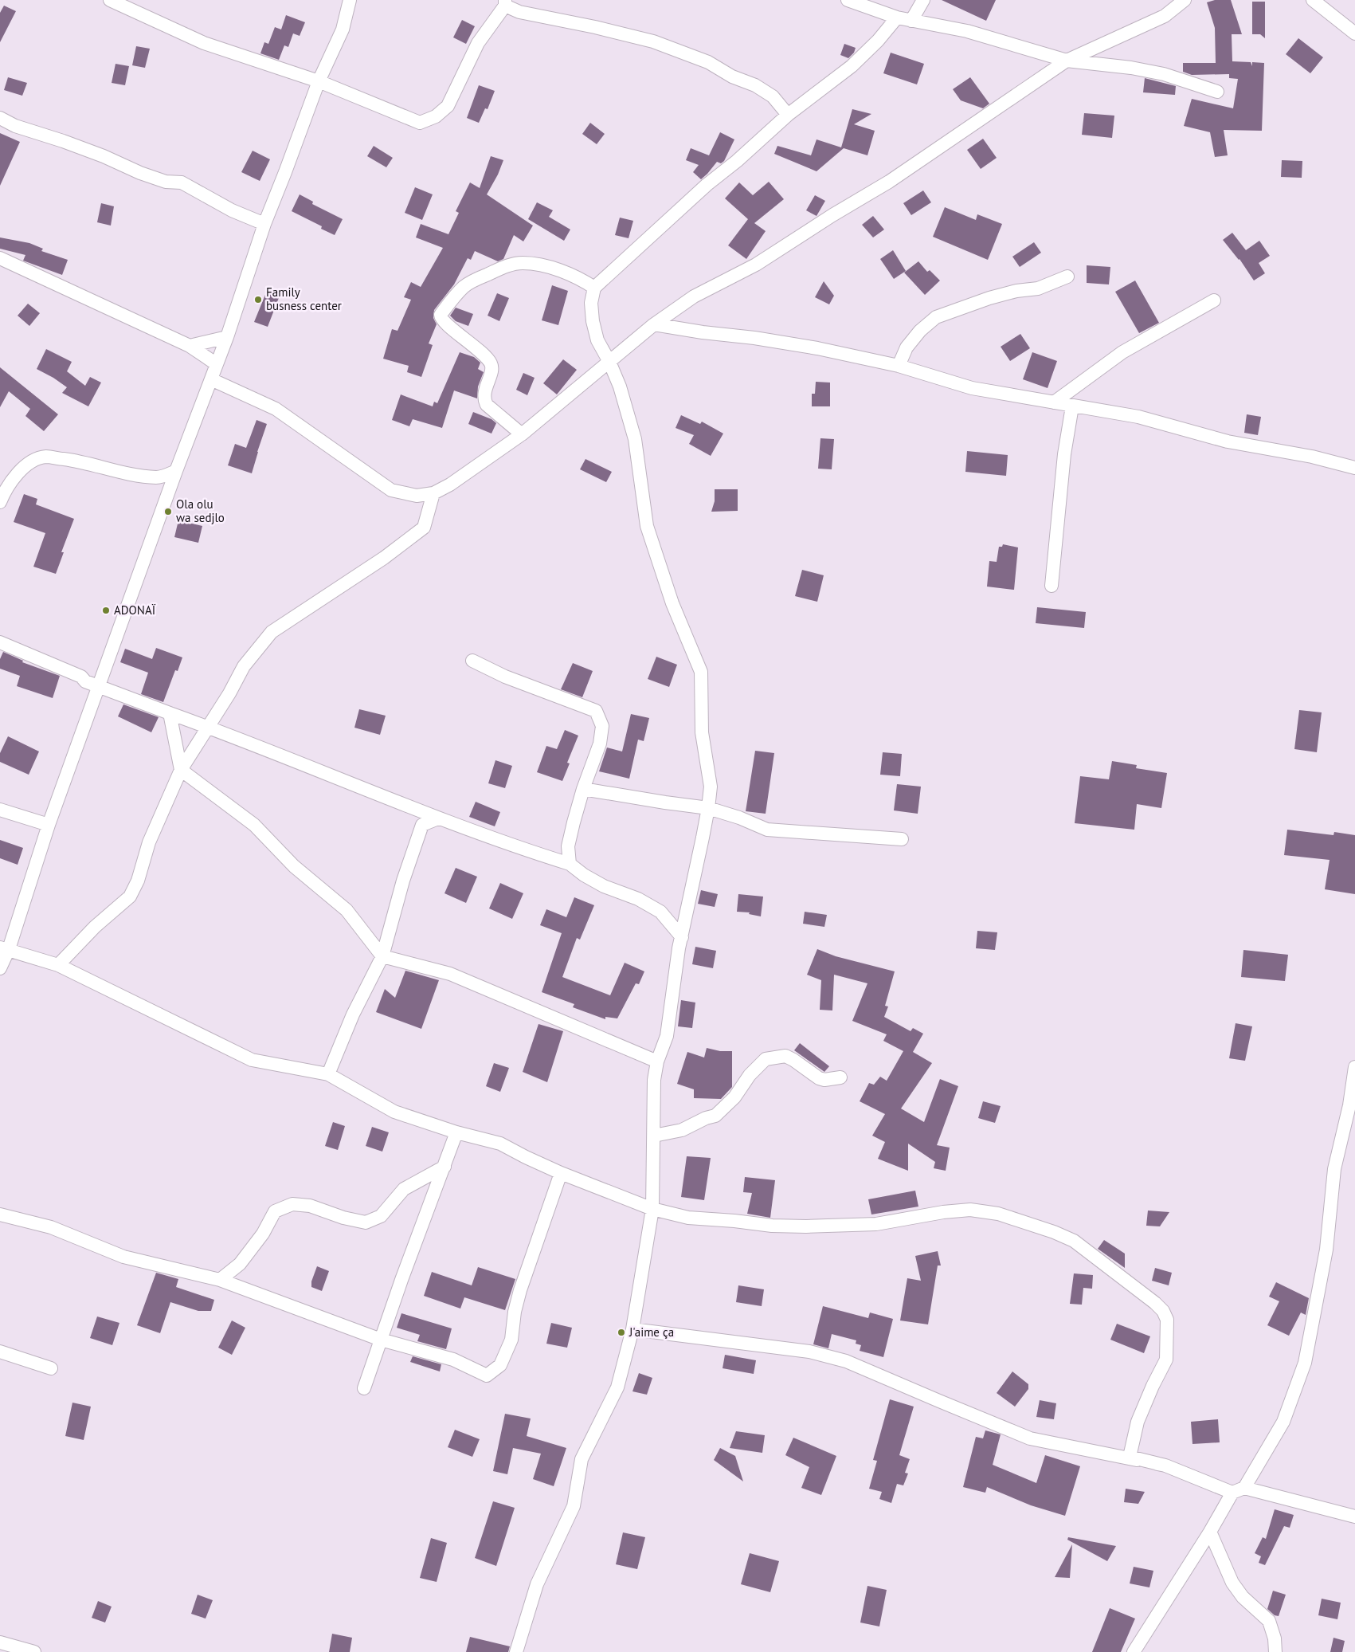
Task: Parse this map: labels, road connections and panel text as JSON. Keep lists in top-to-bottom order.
{
  "places": [
    "Family busness center",
    "Ola olu wa sedjlo",
    "ADONAÏ",
    "J'aime ça"
  ]
}
